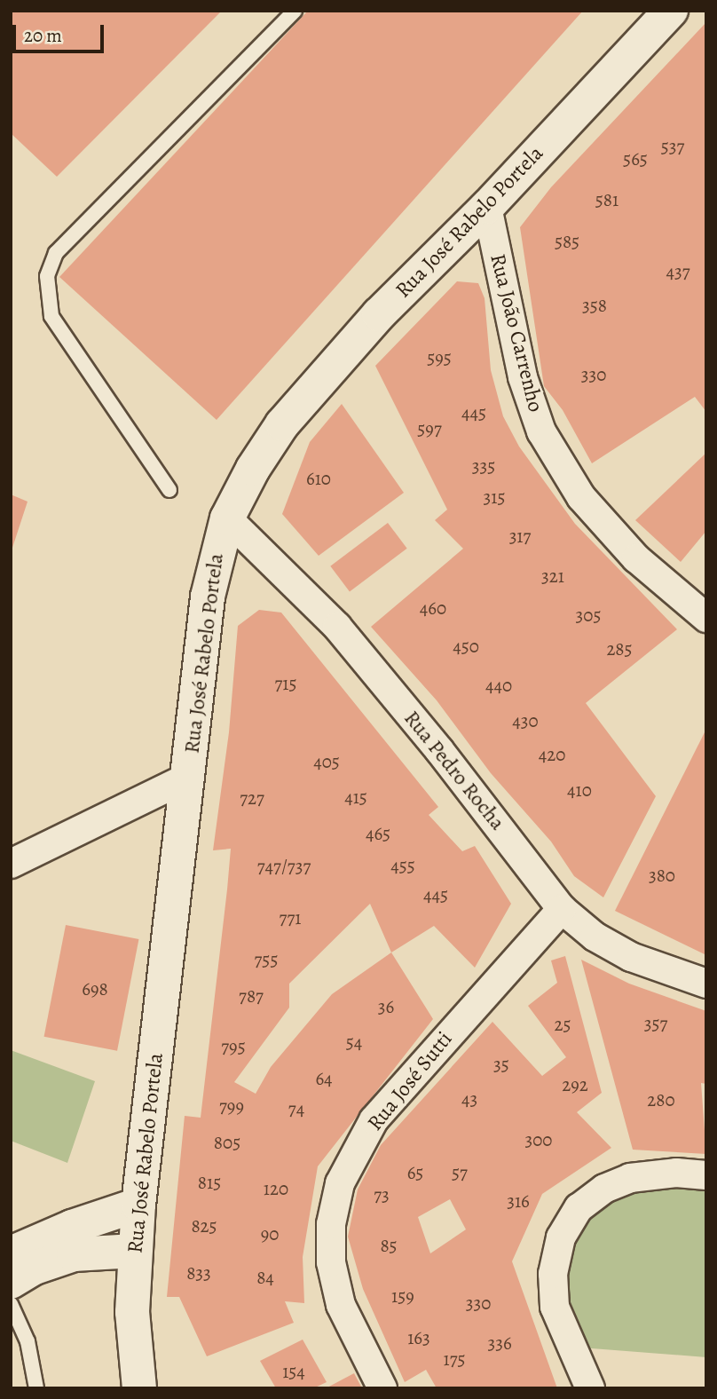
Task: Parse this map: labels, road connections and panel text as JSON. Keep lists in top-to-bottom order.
{
  "streets": {
    "street": [
      "Rua José Rabelo Portela",
      "Rua João Carrenho",
      "Rua Pedro Rocha",
      "Rua José Sutti"
    ]
  },
  "crossings": [
    ["Rua José Rabelo Portela", "Rua João Carrenho"],
    ["Rua José Rabelo Portela", "Rua Pedro Rocha"],
    ["Rua Pedro Rocha", "Rua José Sutti"]
  ],
  "house_numbers": [
    "537",
    "565",
    "581",
    "585",
    "437",
    "358",
    "595",
    "330",
    "445",
    "597",
    "335",
    "610",
    "315",
    "317",
    "321",
    "460",
    "305",
    "450",
    "285",
    "715",
    "440",
    "430",
    "420",
    "405",
    "410",
    "415",
    "727",
    "465",
    "455",
    "747/737",
    "380",
    "445",
    "771",
    "755",
    "698",
    "787",
    "36",
    "357",
    "25",
    "54",
    "795",
    "35",
    "64",
    "292",
    "43",
    "280",
    "799",
    "74",
    "300",
    "805",
    "65",
    "57",
    "815",
    "120",
    "73",
    "316",
    "825",
    "90",
    "85",
    "833",
    "84",
    "159",
    "330",
    "163",
    "336",
    "175",
    "154"
  ],
  "scale_bar": "20 m"
}
